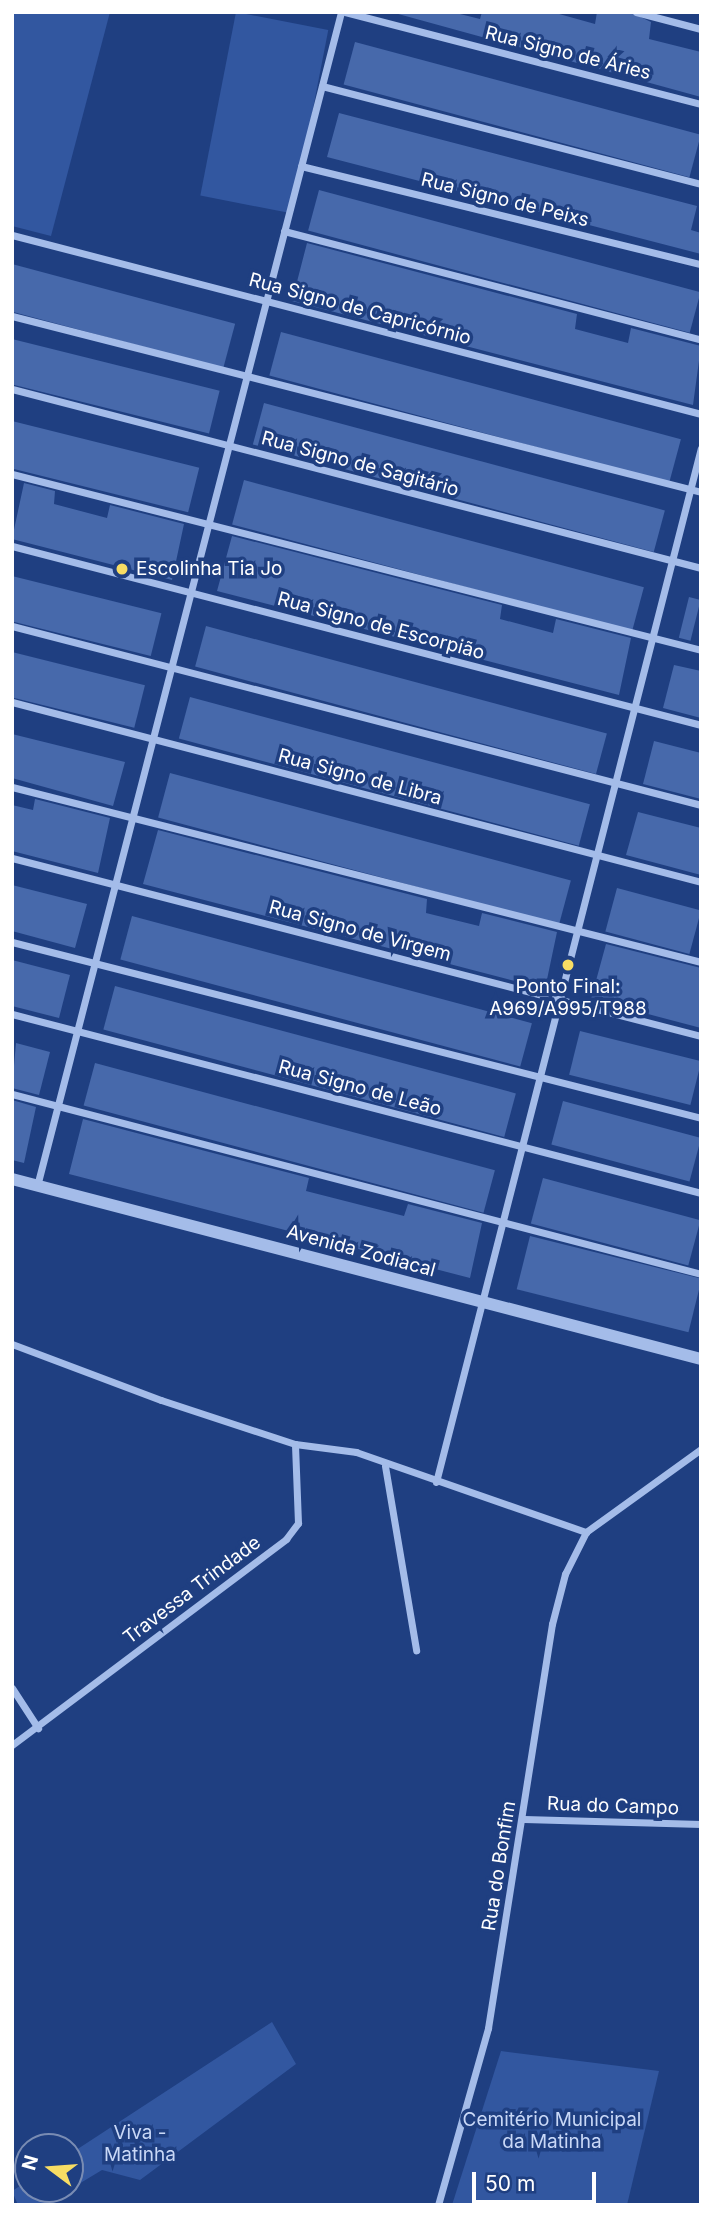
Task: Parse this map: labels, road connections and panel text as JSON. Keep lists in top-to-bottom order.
{
  "streets": {
    "street": [
      "Rua Signo de Áries",
      "Rua Signo de Peixs",
      "Rua Signo de Capricórnio",
      "Rua Signo de Sagitário",
      "Rua Signo de Escorpião",
      "Rua Signo de Libra",
      "Rua Signo de Virgem",
      "Rua Signo de Leão",
      "Avenida Zodiacal",
      "Travessa Trindade",
      "Rua do Campo",
      "Rua do Bonfim"
    ]
  },
  "crossings": [
    ["Rua do Campo", "Rua do Bonfim"]
  ],
  "parks": ["Cemitério Municipal da Matinha", "Viva - Matinha"],
  "places": ["Escolinha Tia Jo", "Ponto Final: A969/A995/T988"],
  "scale_bar": "50 m",
  "north": "left"
}
